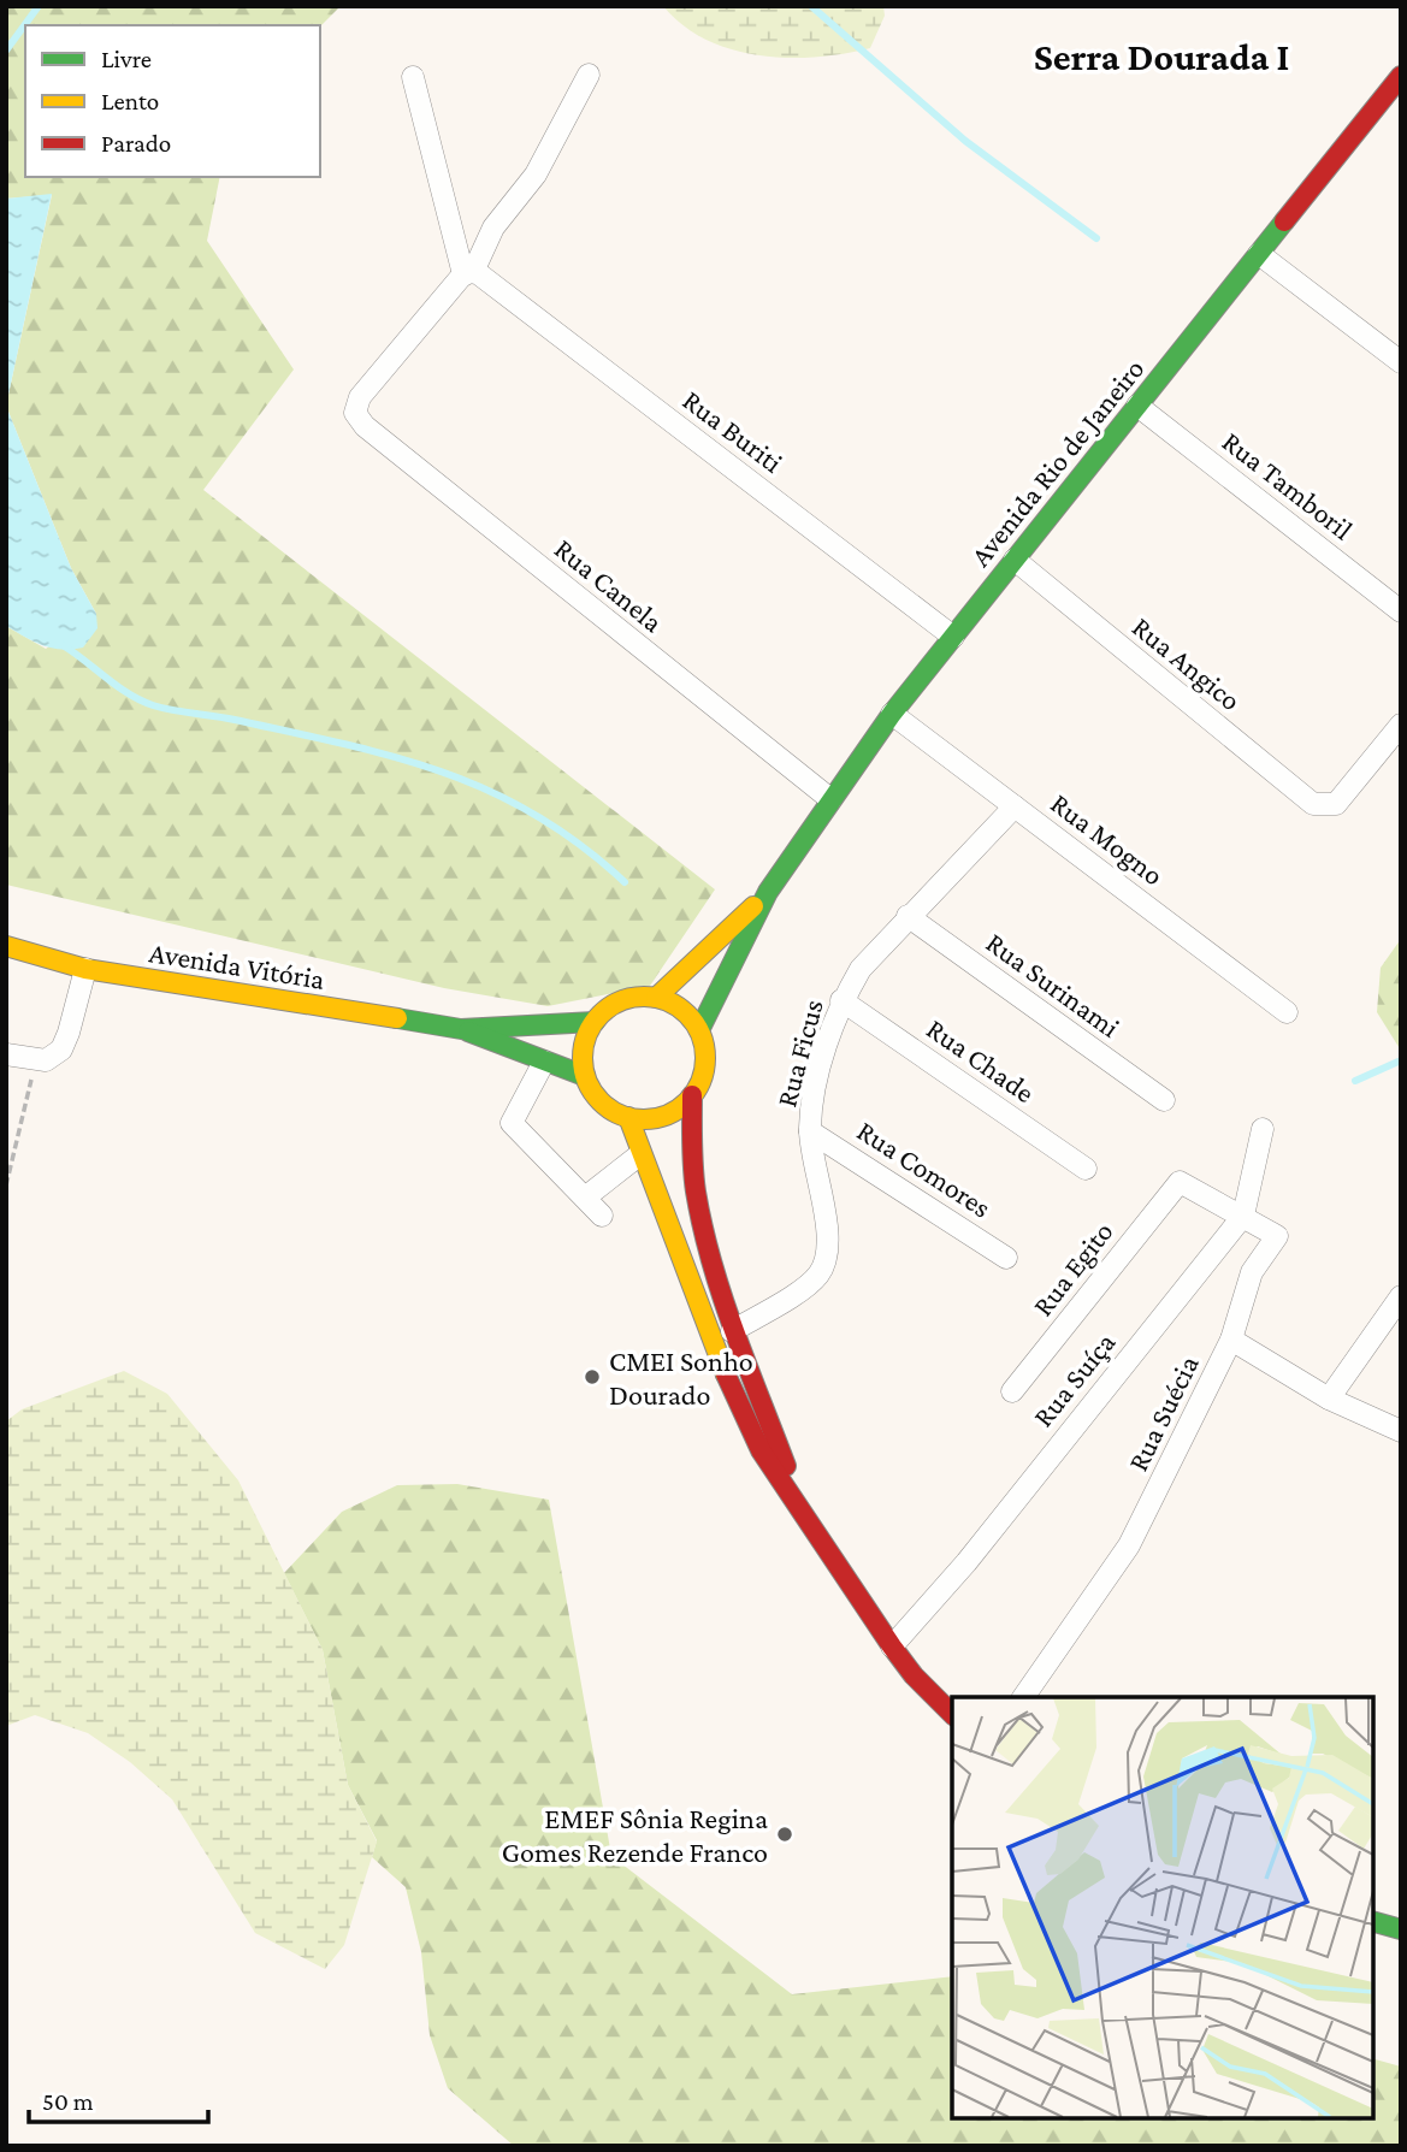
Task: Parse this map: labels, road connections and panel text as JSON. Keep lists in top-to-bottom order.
{
  "streets": {
    "street": [
      "Rua Buriti",
      "Avenida Rio de Janeiro",
      "Rua Tamboril",
      "Rua Canela",
      "Rua Angico",
      "Rua Mogno",
      "Avenida Vitória",
      "Rua Surinami",
      "Rua Ficus",
      "Rua Chade",
      "Rua Comores",
      "Rua Egito",
      "Rua Suíça",
      "Rua Suécia"
    ]
  },
  "crossings": [
    ["Rua Buriti", "Avenida Rio de Janeiro"],
    ["Rua Buriti", "Rua Canela"],
    ["Avenida Rio de Janeiro", "Rua Tamboril"],
    ["Avenida Rio de Janeiro", "Rua Canela"],
    ["Avenida Rio de Janeiro", "Rua Angico"],
    ["Avenida Rio de Janeiro", "Rua Mogno"],
    ["Avenida Rio de Janeiro", "Avenida Vitória"],
    ["Rua Mogno", "Rua Ficus"],
    ["Rua Surinami", "Rua Ficus"],
    ["Rua Ficus", "Rua Chade"],
    ["Rua Ficus", "Rua Comores"],
    ["Rua Egito", "Rua Suécia"],
    ["Rua Suíça", "Rua Suécia"]
  ],
  "districts": ["Serra Dourada I"],
  "places": ["CMEI Sonho Dourado", "EMEF Sônia Regina Gomes Rezende Franco"],
  "legend": ["Livre", "Lento", "Parado"],
  "scale_bar": "50 m"
}
